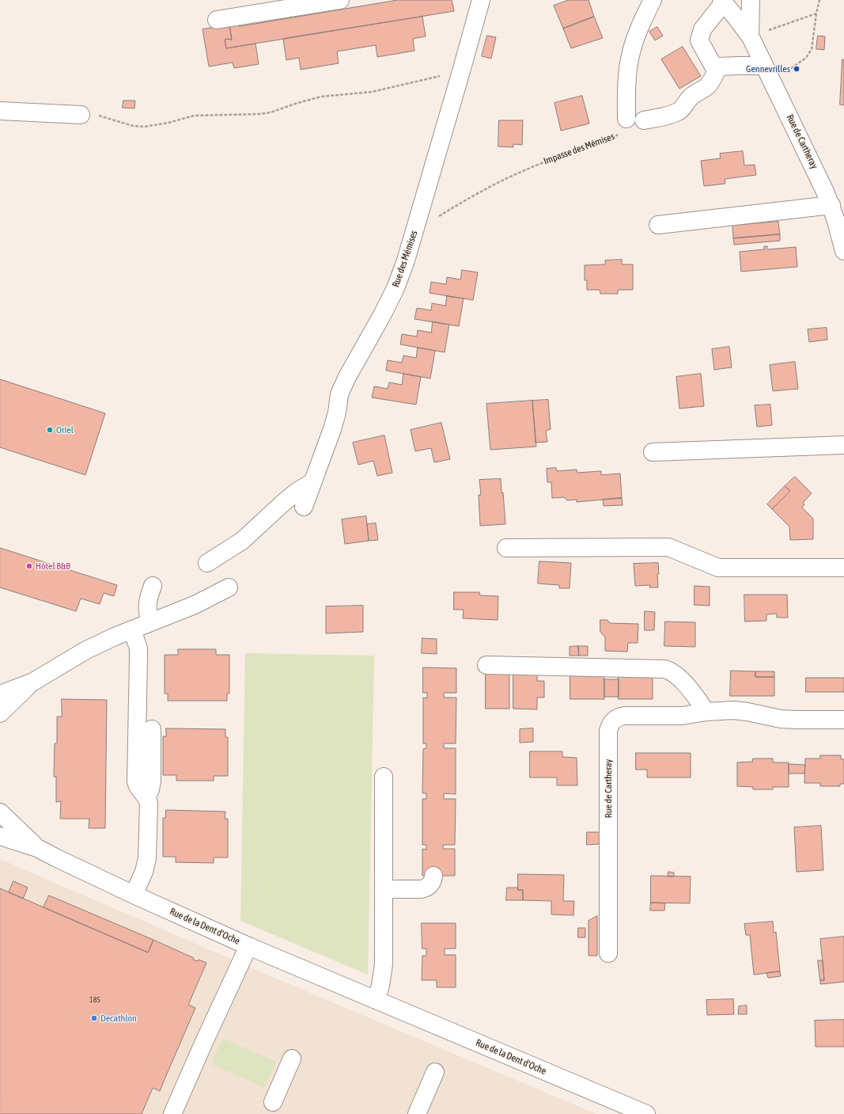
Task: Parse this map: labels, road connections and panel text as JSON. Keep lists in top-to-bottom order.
{
  "streets": {
    "street": ["Rue de Cartheray", "Rue des Mémises", "Rue de la Dent d'Oche"],
    "path": ["Impasse des Mémises"]
  },
  "crossings": [
    ["Impasse des Mémises", "Rue des Mémises"]
  ],
  "places": [
    "Gennevrilles",
    "Oriel",
    "Hôtel B&B",
    "Decathlon"
  ],
  "house_numbers": ["185"]
}
